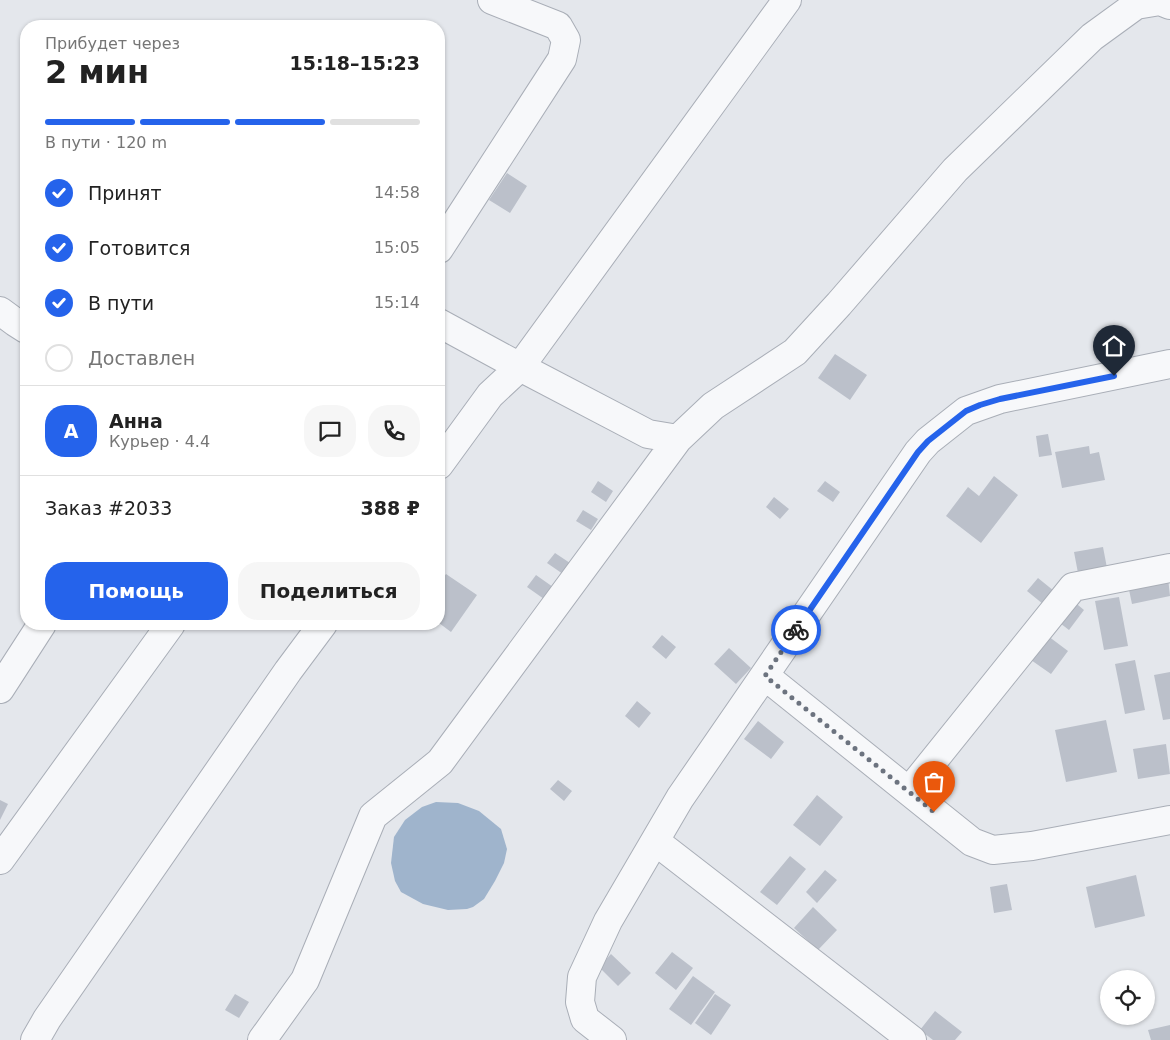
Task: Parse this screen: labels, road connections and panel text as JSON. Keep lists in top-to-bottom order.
{
  "page": {
    "heading": ["2 мин", "Прибудет через", "15:18–15:23"],
    "panel": [
      "Анна",
      "Курьер · 4.4",
      "Заказ #2033",
      "388 ₽"
    ],
    "bar": "В пути · 120 m",
    "list": [
      ["Принят", "14:58"],
      ["Готовится", "15:05"],
      ["В пути", "15:14"],
      "Доставлен"
    ],
    "round": "А",
    "buttons": ["Помощь", "Поделиться"]
  }
}
